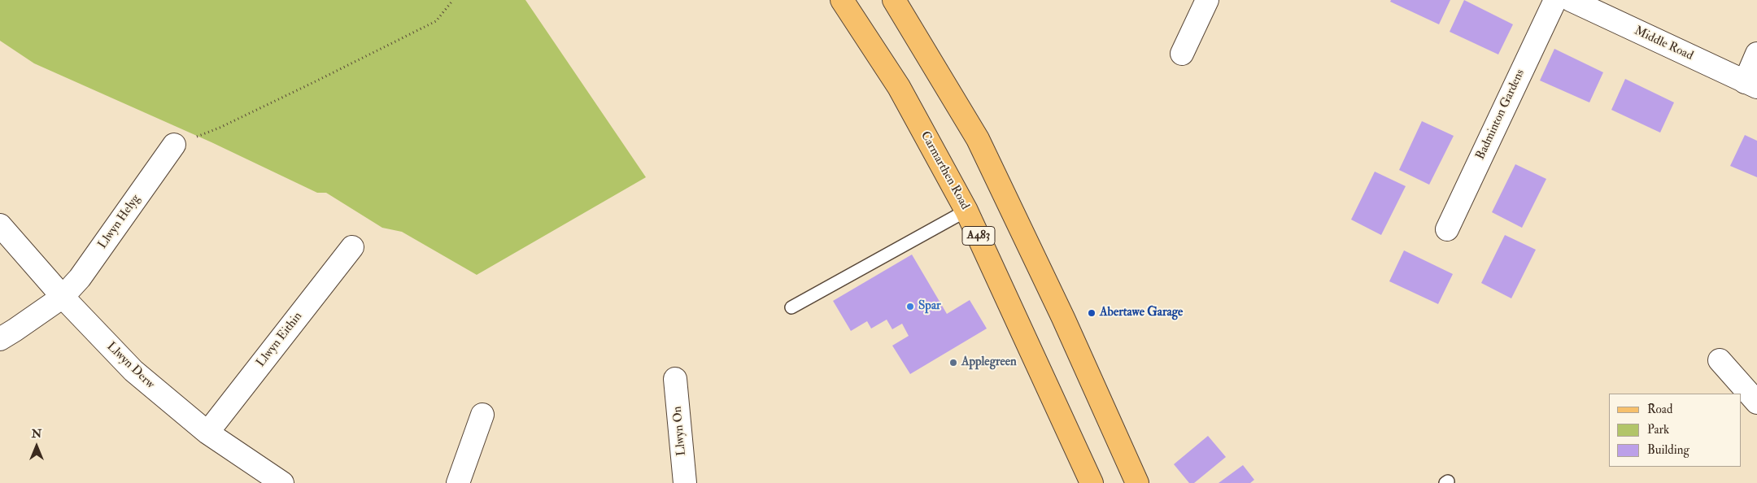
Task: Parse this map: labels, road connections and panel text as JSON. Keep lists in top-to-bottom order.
{
  "streets": {
    "main road": ["Carmarthen Road", "A483"],
    "street": [
      "Middle Road",
      "Badminton Gardens",
      "Llwyn Helyg",
      "Llwyn Eithin",
      "Llwyn Derw",
      "Llwyn On"
    ]
  },
  "crossings": [
    ["Llwyn Helyg", "Llwyn Derw"],
    ["Llwyn Eithin", "Llwyn Derw"]
  ],
  "places": ["Spar", "Abertawe Garage", "Applegreen"],
  "legend": ["Road", "Park", "Building"],
  "north": "top"
}
